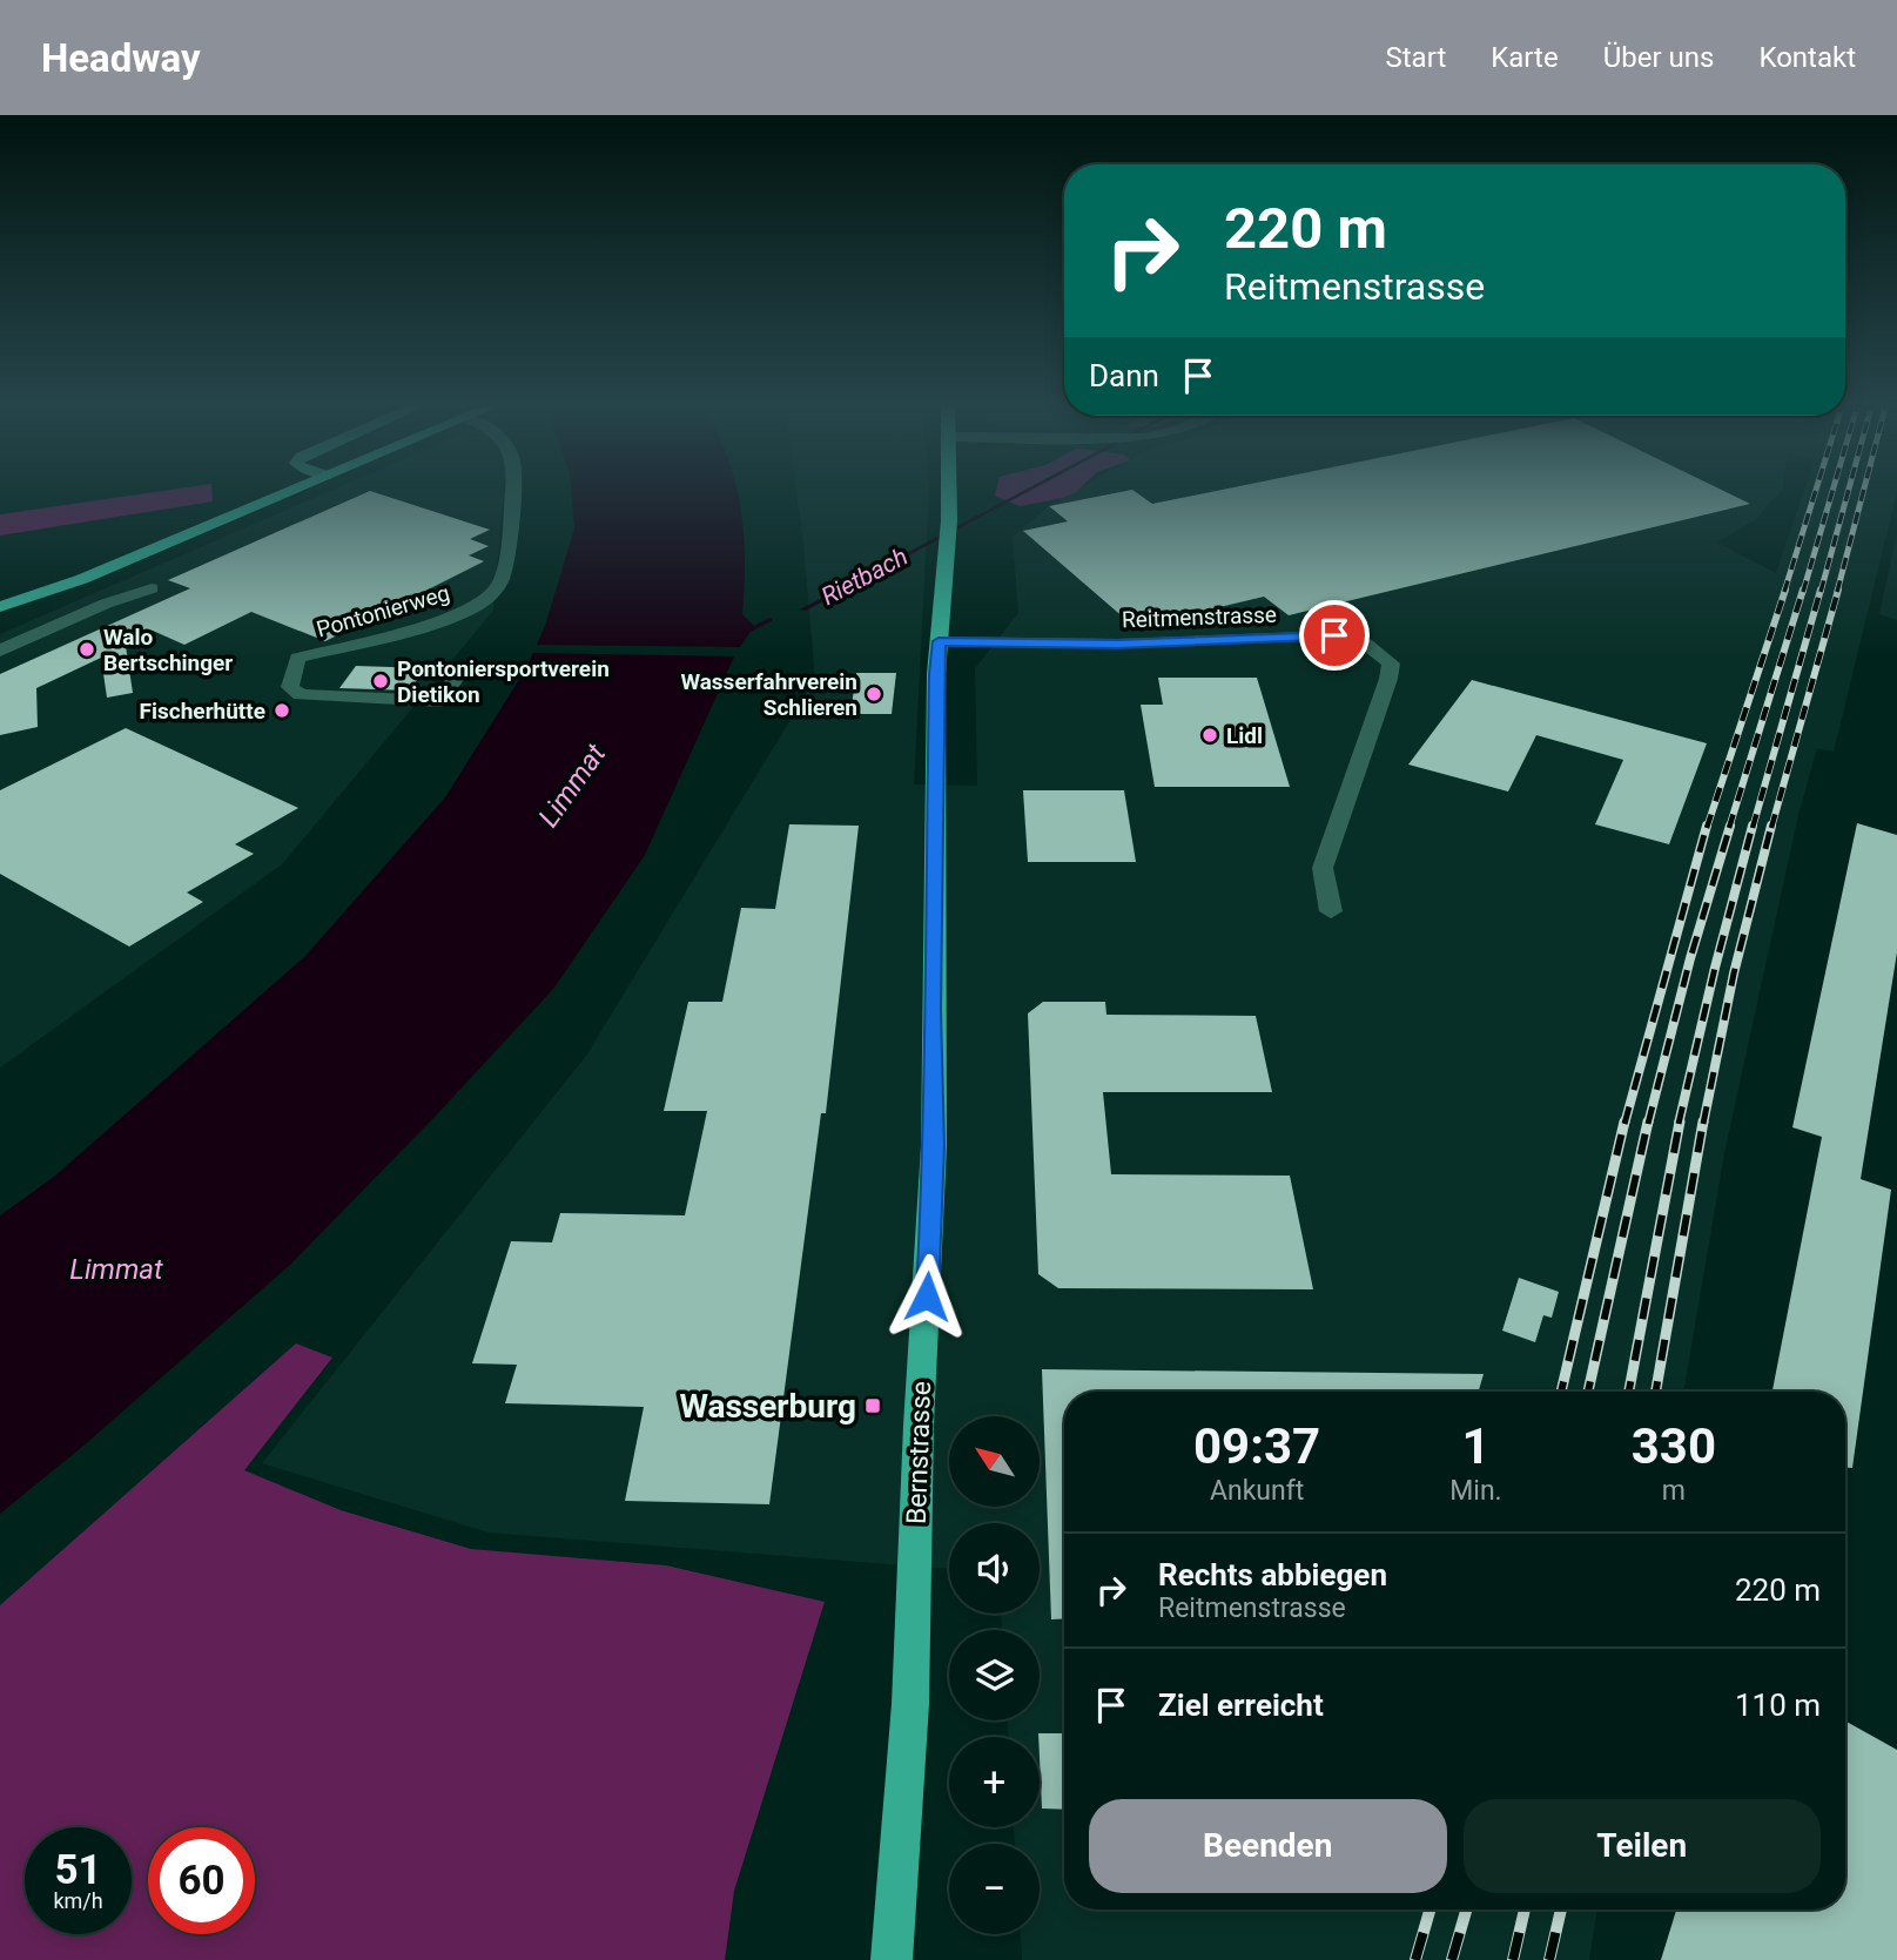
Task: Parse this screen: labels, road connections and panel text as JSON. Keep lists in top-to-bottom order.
{
  "streets": {
    "main road": ["Bernstrasse"],
    "street": ["Pontonierweg", "Reitmenstrasse"]
  },
  "crossings": [
    ["Reitmenstrasse", "Bernstrasse"]
  ],
  "water": ["Rietbach", "Limmat"],
  "places": {
    "other": [
      "Walo Bertschinger",
      "Pontoniersportverein Dietikon",
      "Wasserfahrverein Schlieren",
      "Fischerhütte",
      "Lidl"
    ],
    "transit": ["Wasserburg"]
  },
  "north": "top left",
  "page": {
    "header": "Headway",
    "nav": [
      "Start",
      "Karte",
      "Über uns",
      "Kontakt"
    ],
    "turn": ["220 m", "Reitmenstrasse"],
    "then": "Dann",
    "eta": [
      "09:37",
      "Ankunft",
      "1",
      "Min.",
      "330",
      "m"
    ],
    "map_buttons": ["+", "−"],
    "list": [
      {
        "name": "Rechts abbiegen",
        "note": "Reitmenstrasse",
        "value": "220 m"
      },
      {
        "name": "Ziel erreicht",
        "value": "110 m"
      }
    ],
    "buttons": ["Beenden", "Teilen"],
    "speed": "51 km/h",
    "limit": "60"
  }
}
